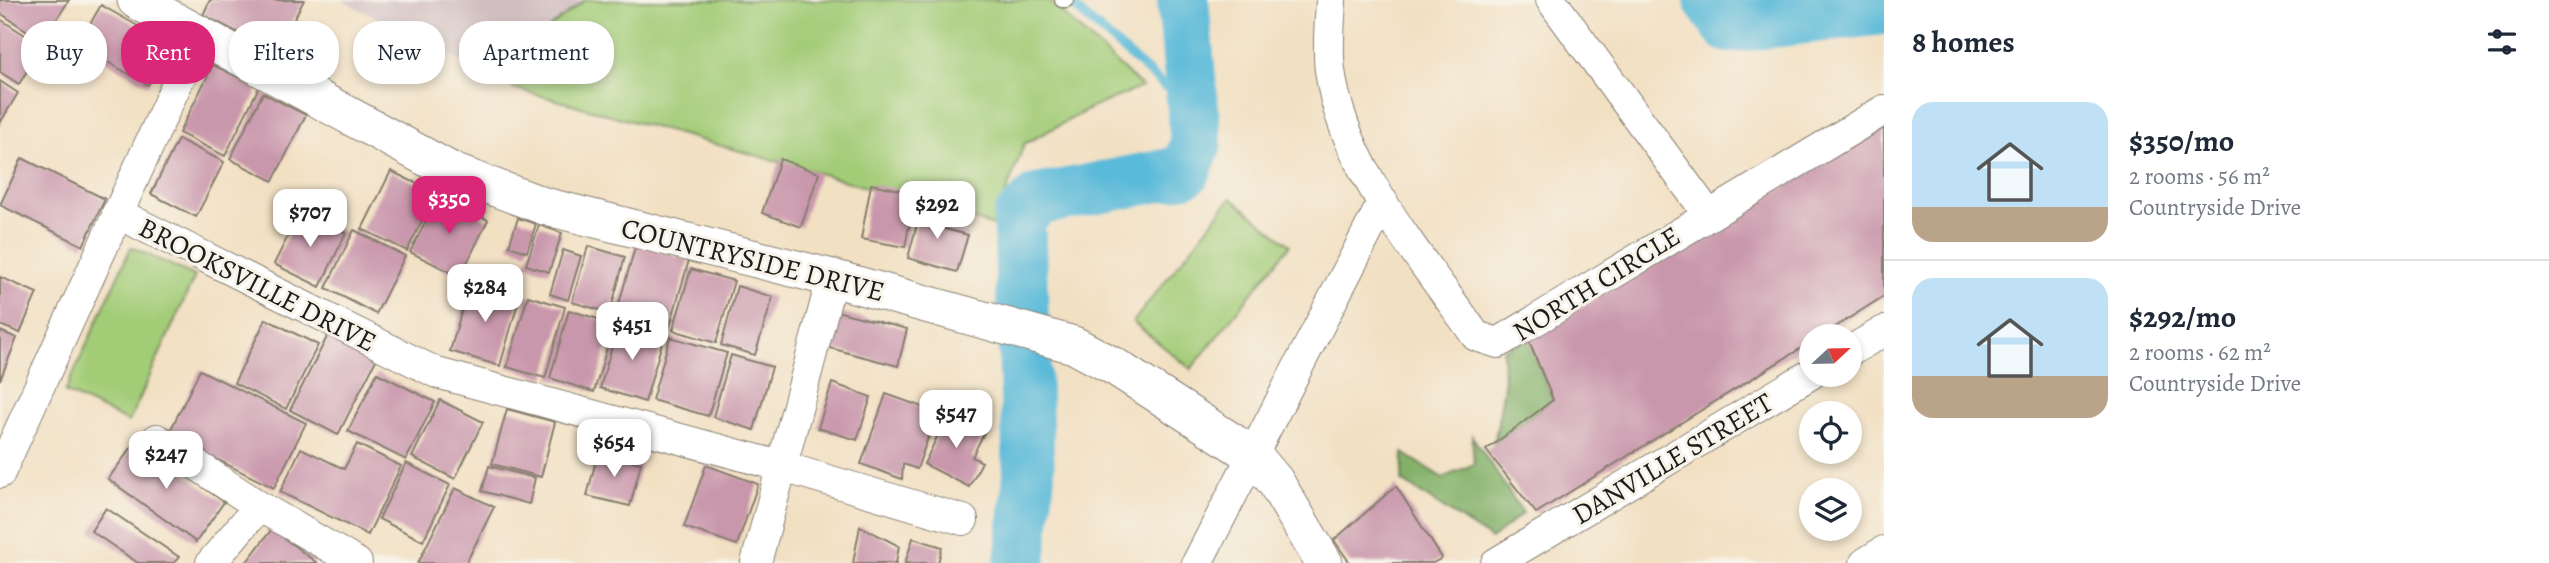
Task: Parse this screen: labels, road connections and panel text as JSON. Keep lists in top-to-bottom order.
{
  "streets": {
    "street": [
      "COUNTRYSIDE DRIVE",
      "NORTH CIRCLE",
      "BROOKSVILLE DRIVE",
      "DANVILLE STREET"
    ]
  },
  "north": "right",
  "page": {
    "heading": "8 homes",
    "chip": [
      "Buy",
      "Rent",
      "Filters",
      "New",
      "Apartment"
    ],
    "list": [
      {
        "name": "$350/mo",
        "note": "2 rooms · 56 m² · Countryside Drive"
      },
      {
        "name": "$292/mo",
        "note": "2 rooms · 62 m² · Countryside Drive"
      }
    ],
    "price": [
      "$350",
      "$292",
      "$707",
      "$284",
      "$451",
      "$547",
      "$654",
      "$247"
    ]
  }
}
